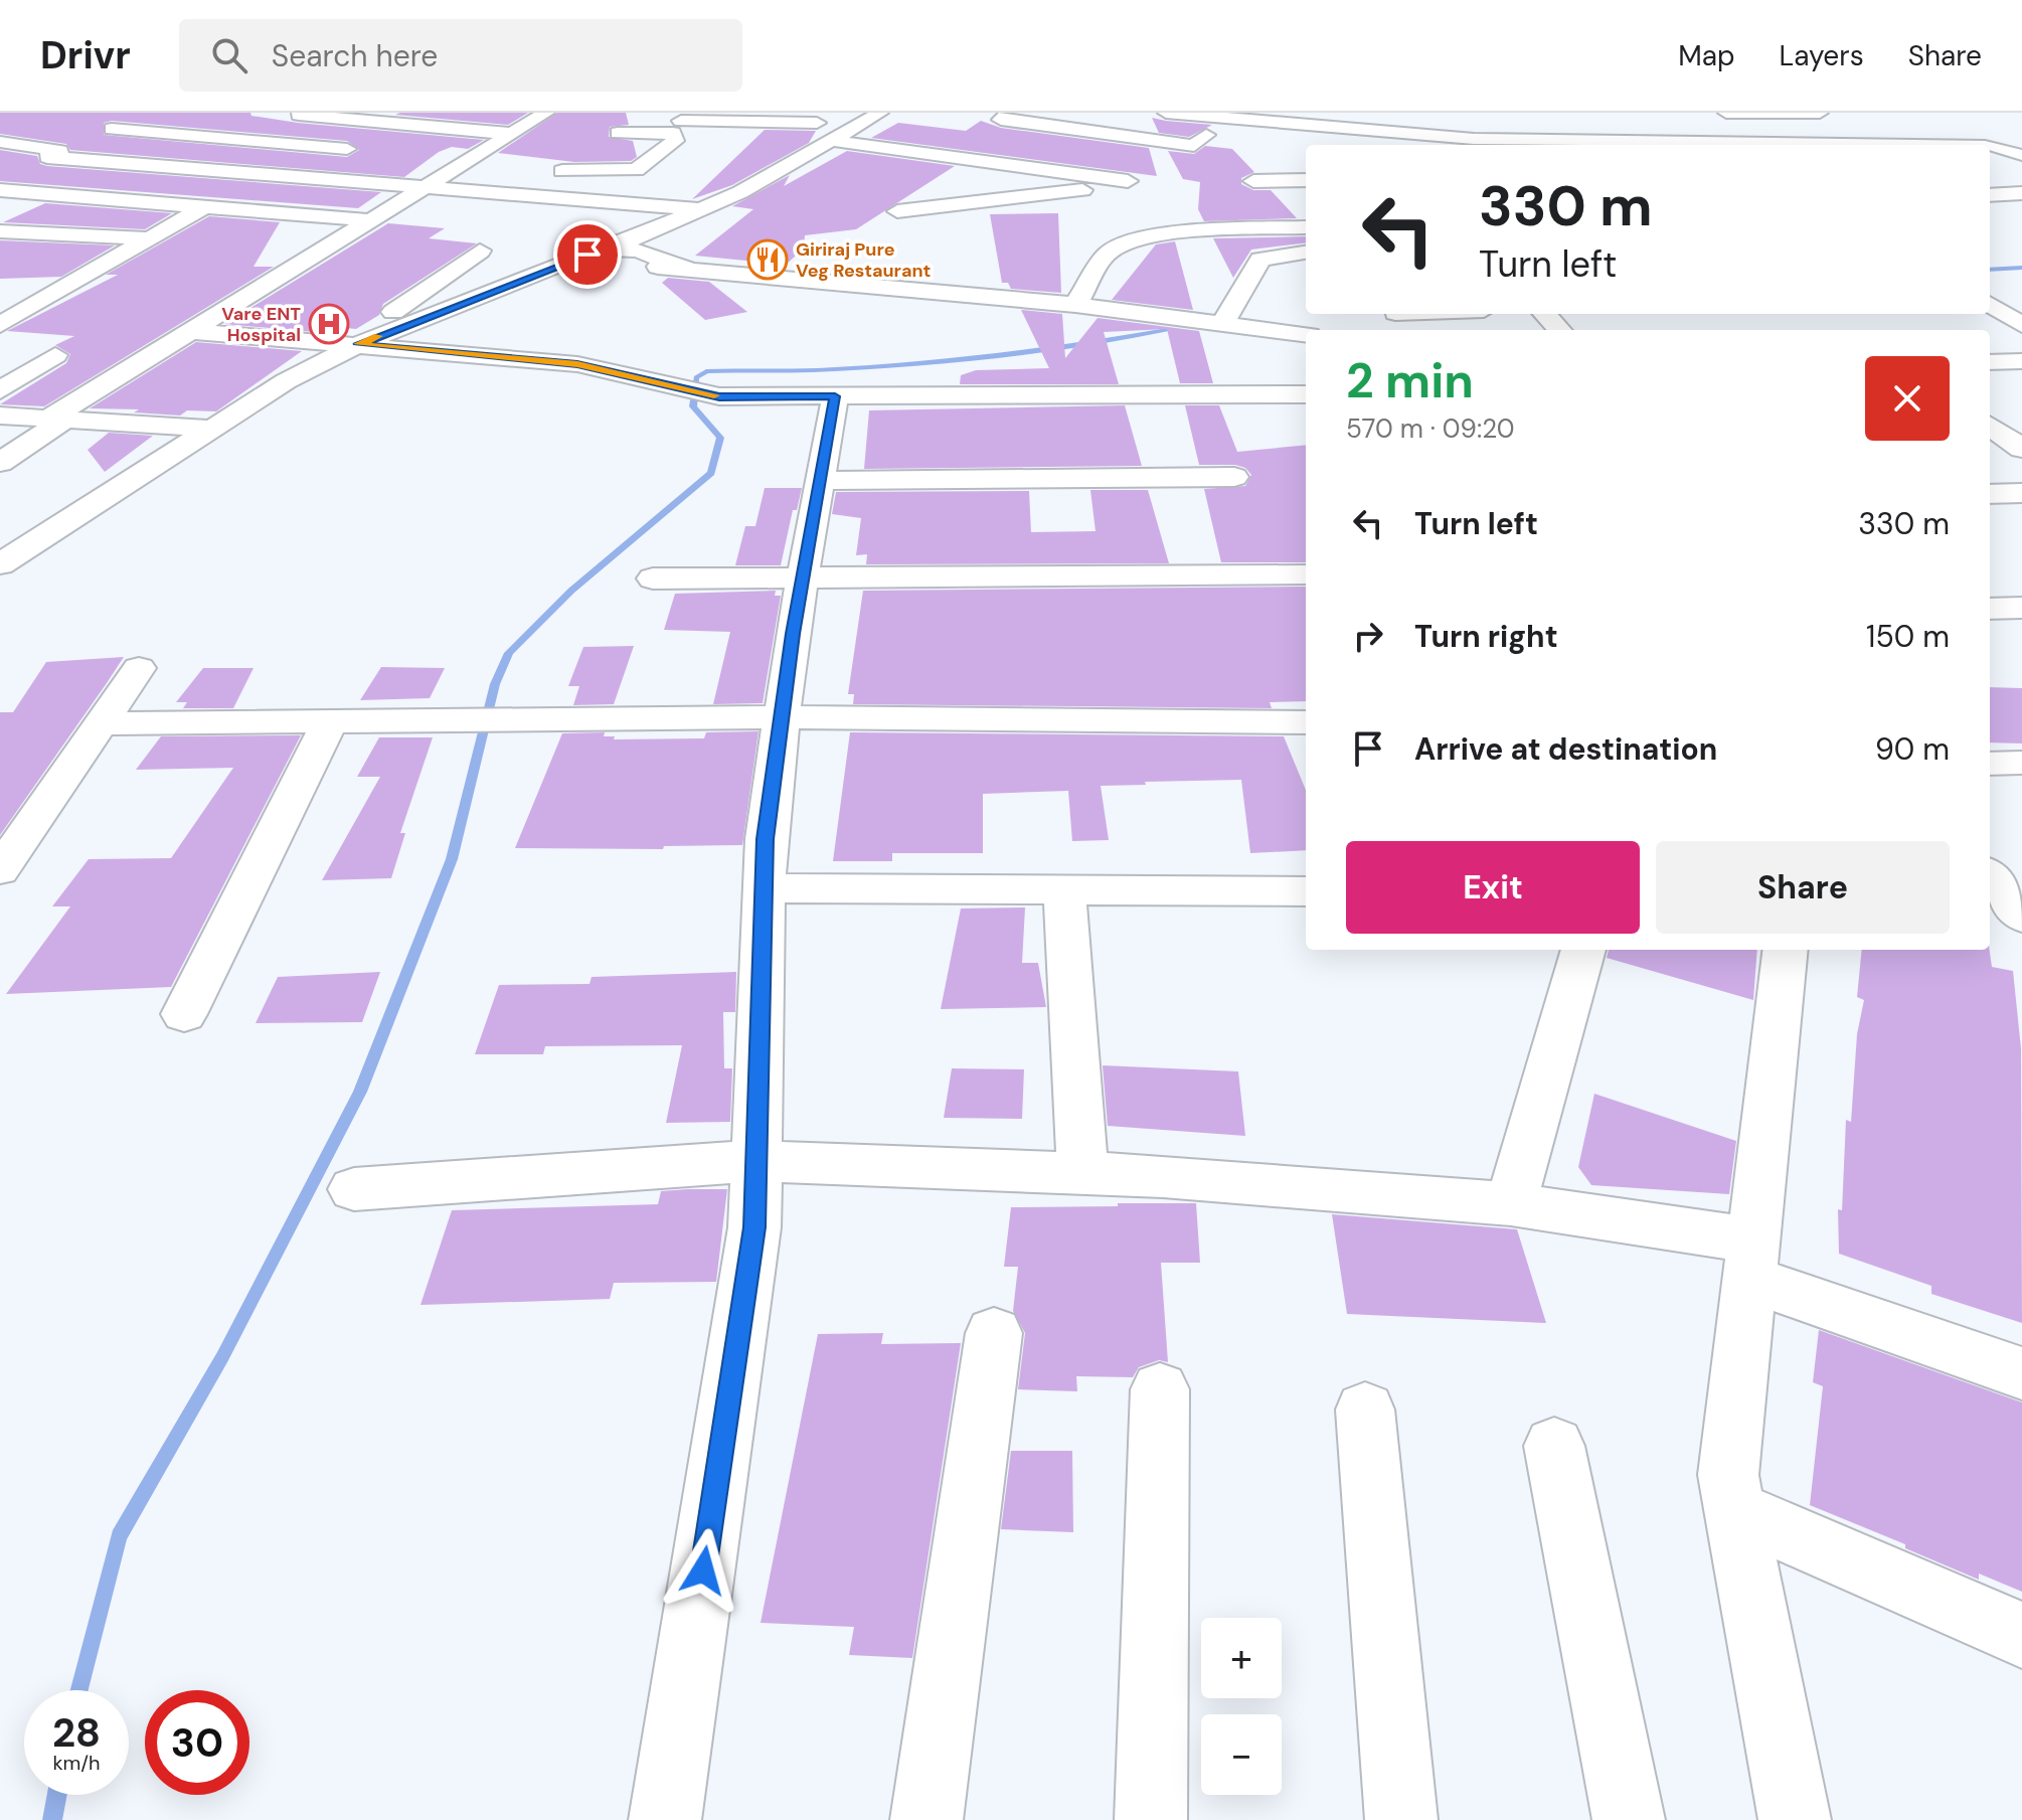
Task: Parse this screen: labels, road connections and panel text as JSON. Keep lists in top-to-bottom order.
{
  "places": {
    "restaurant": ["Giriraj Pure Veg Restaurant"],
    "hospital": ["Vare ENT Hospital"]
  },
  "page": {
    "header": "Drivr",
    "search": "Search here",
    "nav": ["Map", "Layers", "Share"],
    "turn": ["330 m", "Turn left"],
    "heading": ["2 min", "570 m · 09:20"],
    "list": [
      {
        "name": "Turn left",
        "value": "330 m"
      },
      {
        "name": "Turn right",
        "value": "150 m"
      },
      {
        "name": "Arrive at destination",
        "value": "90 m"
      }
    ],
    "buttons": ["Exit", "Share"],
    "map_buttons": ["+", "−"],
    "speed": "28 km/h",
    "limit": "30"
  }
}
